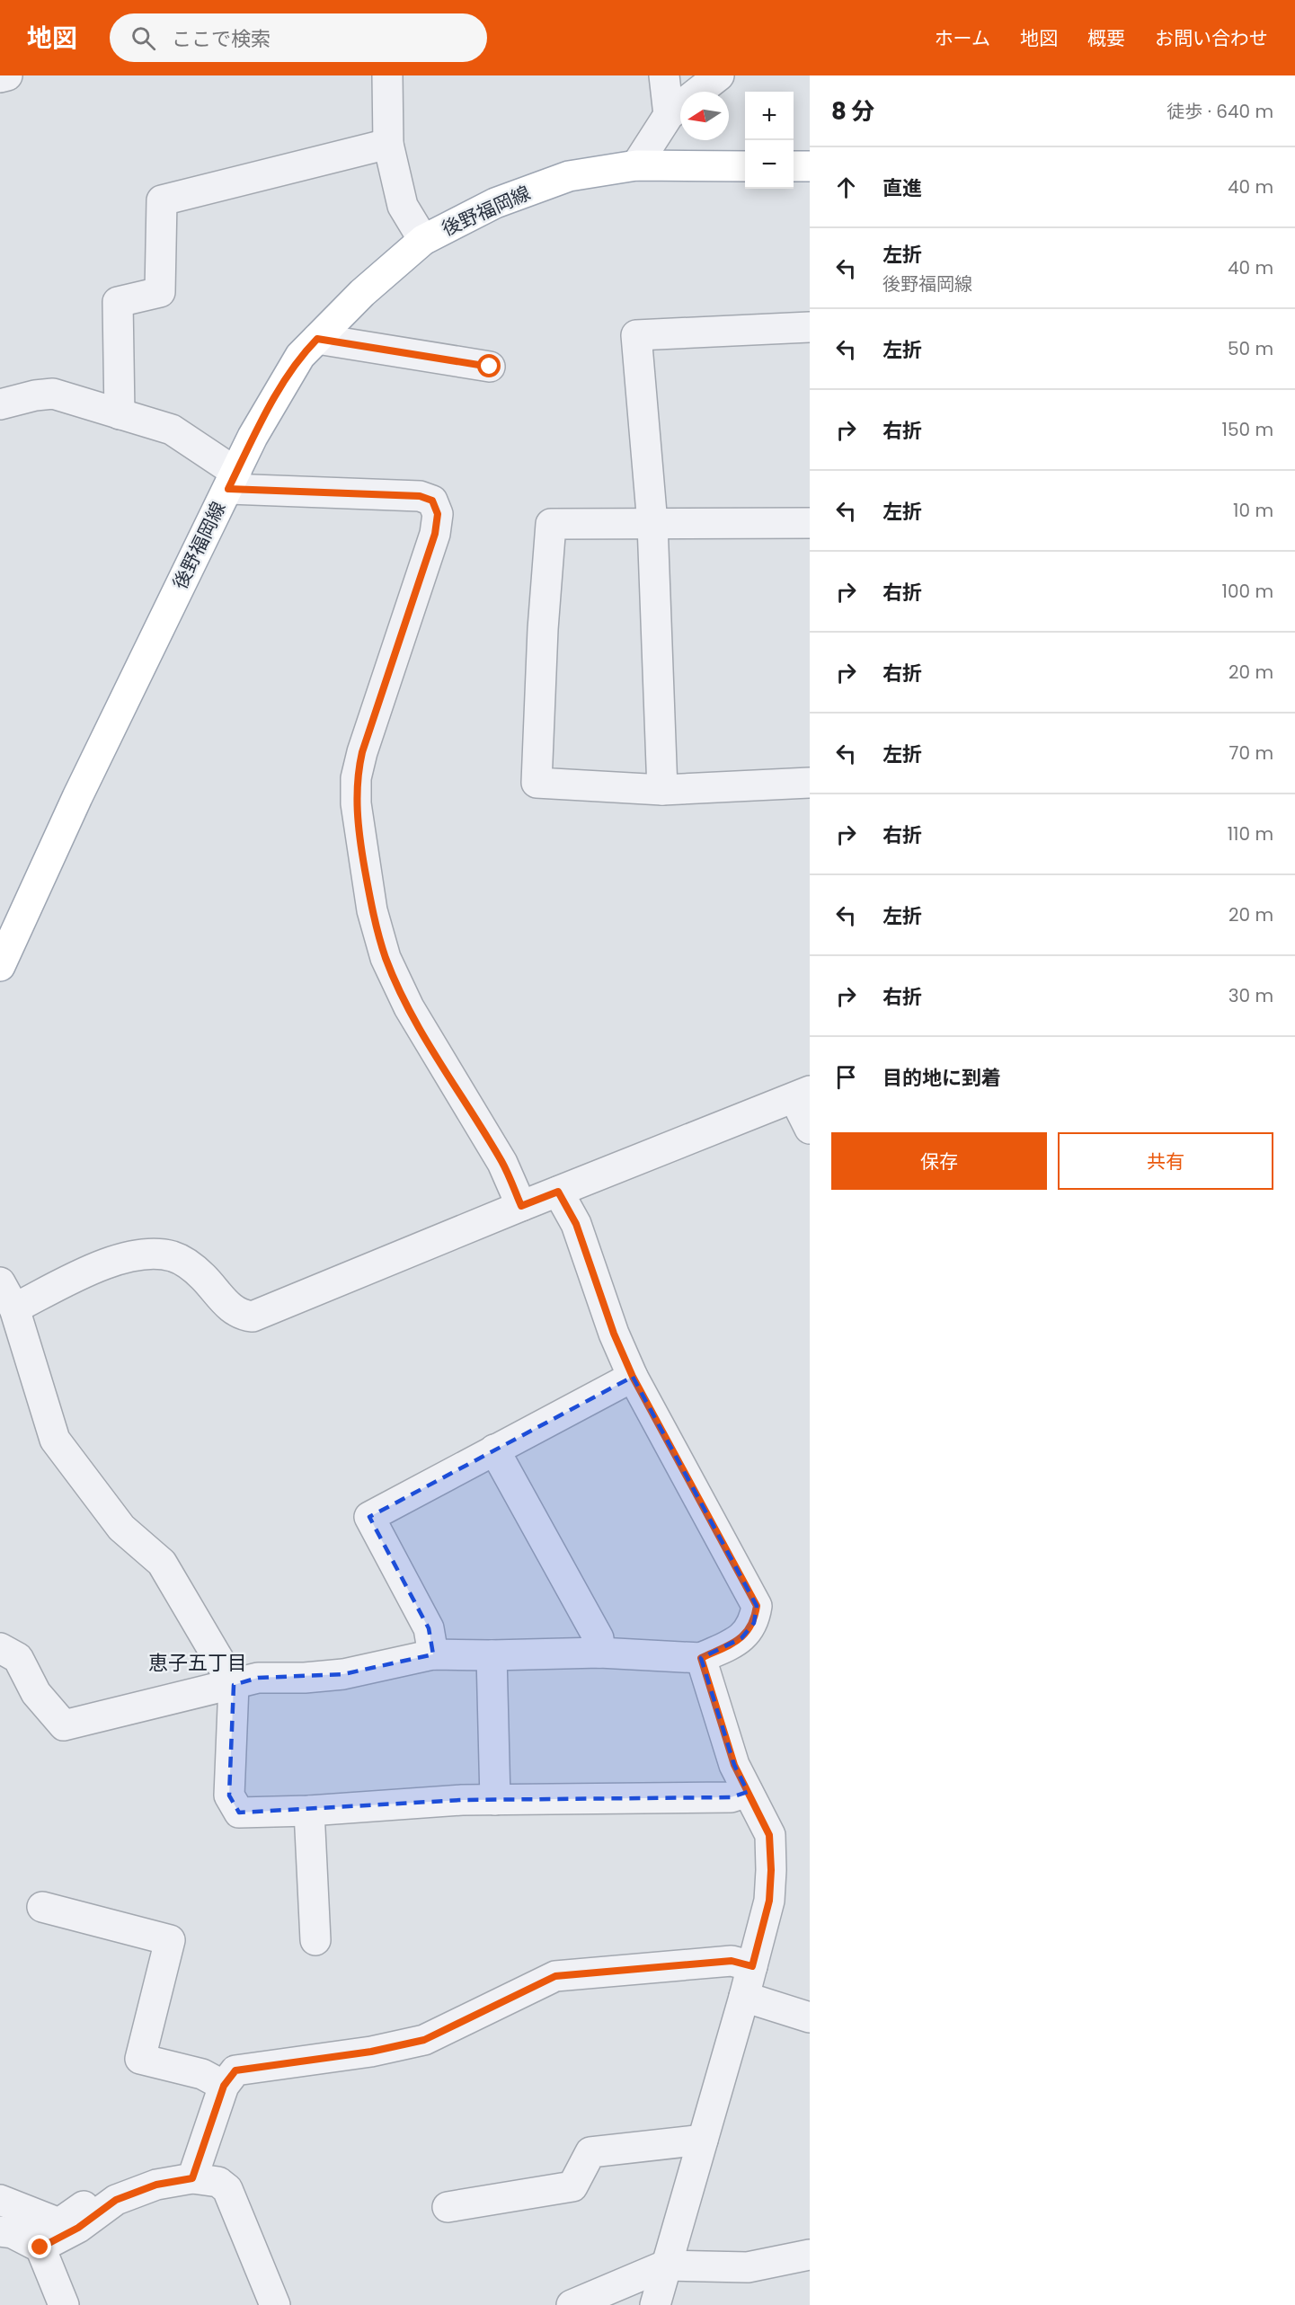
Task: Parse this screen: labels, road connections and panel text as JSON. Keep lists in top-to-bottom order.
{
  "streets": {
    "main road": ["後野福岡線"]
  },
  "districts": ["恵子五丁目"],
  "north": "left",
  "page": {
    "header": "地図",
    "search": "ここで検索",
    "nav": [
      "ホーム",
      "地図",
      "概要",
      "お問い合わせ"
    ],
    "heading": ["8 分", "徒歩 · 640 m"],
    "map_buttons": ["+", "−"],
    "list": [
      ["直進", "40 m"],
      ["左折", "後野福岡線", "40 m"],
      ["左折", "50 m"],
      ["右折", "150 m"],
      ["左折", "10 m"],
      ["右折", "100 m"],
      ["右折", "20 m"],
      ["左折", "70 m"],
      ["右折", "110 m"],
      ["左折", "20 m"],
      ["右折", "30 m"],
      "目的地に到着"
    ],
    "buttons": ["保存", "共有"]
  }
}
